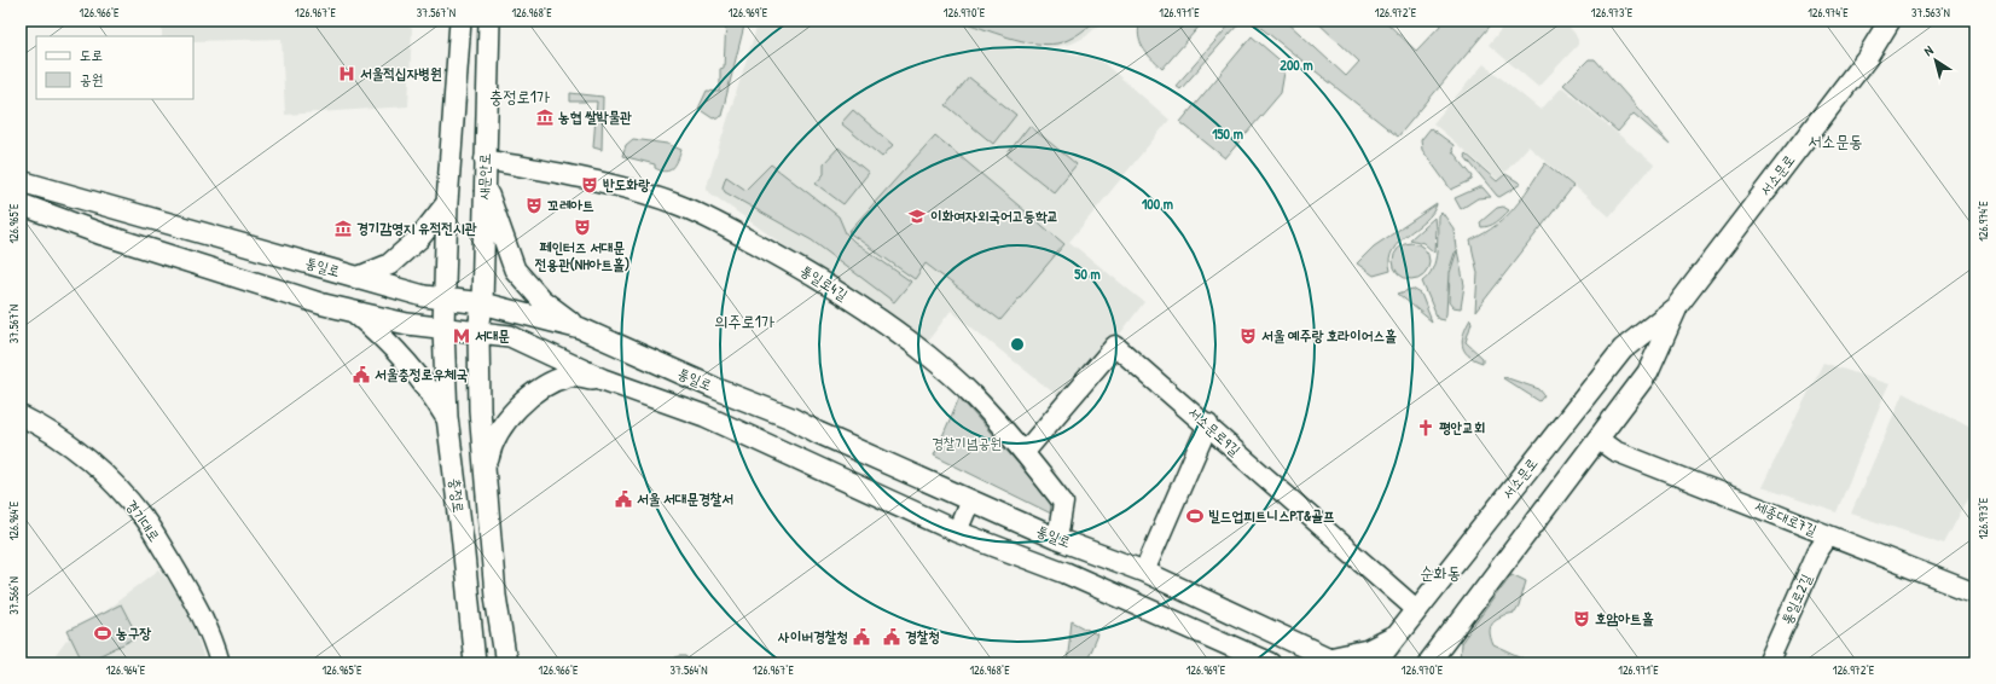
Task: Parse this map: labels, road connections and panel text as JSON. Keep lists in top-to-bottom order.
{
  "streets": {
    "main road": [
      "서소문로",
      "새문안로",
      "통일로",
      "충정로"
    ],
    "street": [
      "통일로4길",
      "서소문로9길",
      "세종대로7길",
      "경기대로",
      "통일로2길"
    ]
  },
  "crossings": [
    ["서소문로", "서소문로9길"],
    ["서소문로", "세종대로7길"],
    ["새문안로", "통일로"],
    ["새문안로", "통일로4길"],
    ["새문안로", "충정로"],
    ["통일로", "통일로4길"],
    ["통일로", "충정로"],
    ["통일로4길", "서소문로9길"],
    ["세종대로7길", "통일로2길"]
  ],
  "districts": [
    "충정로1가",
    "서소문동",
    "의주로1가",
    "순화동"
  ],
  "parks": ["경찰기념공원"],
  "places": {
    "hospital": ["서울적십자병원"],
    "museum": ["농협 쌀박물관", "경기감영지 유적전시관"],
    "theatre": [
      "반도화랑",
      "꼬레아트",
      "페인터즈 서대문 전용관(NH아트홀)",
      "서울 예주랑 호라이어스홀",
      "호암아트홀"
    ],
    "school or university": ["이화여자외국어고등학교"],
    "metro station": ["서대문"],
    "public building": [
      "서울충정로우체국",
      "서울 서대문경찰서",
      "사이버경찰청",
      "경찰청"
    ],
    "church": ["평안교회"],
    "sports": ["빌드업피트니스PT&골프", "농구장"]
  },
  "legend": ["도로", "공원"],
  "north": "top left",
  "coordinates": [
    "126.966°E",
    "126.967°E",
    "37.567°N",
    "126.968°E",
    "126.969°E",
    "126.970°E",
    "126.971°E",
    "126.972°E",
    "126.973°E",
    "126.974°E",
    "37.563°N",
    "126.965°E",
    "126.964°E",
    "37.566°N",
    "37.564°N"
  ],
  "rings": [
    "200 m",
    "150 m",
    "100 m",
    "50 m"
  ]
}
